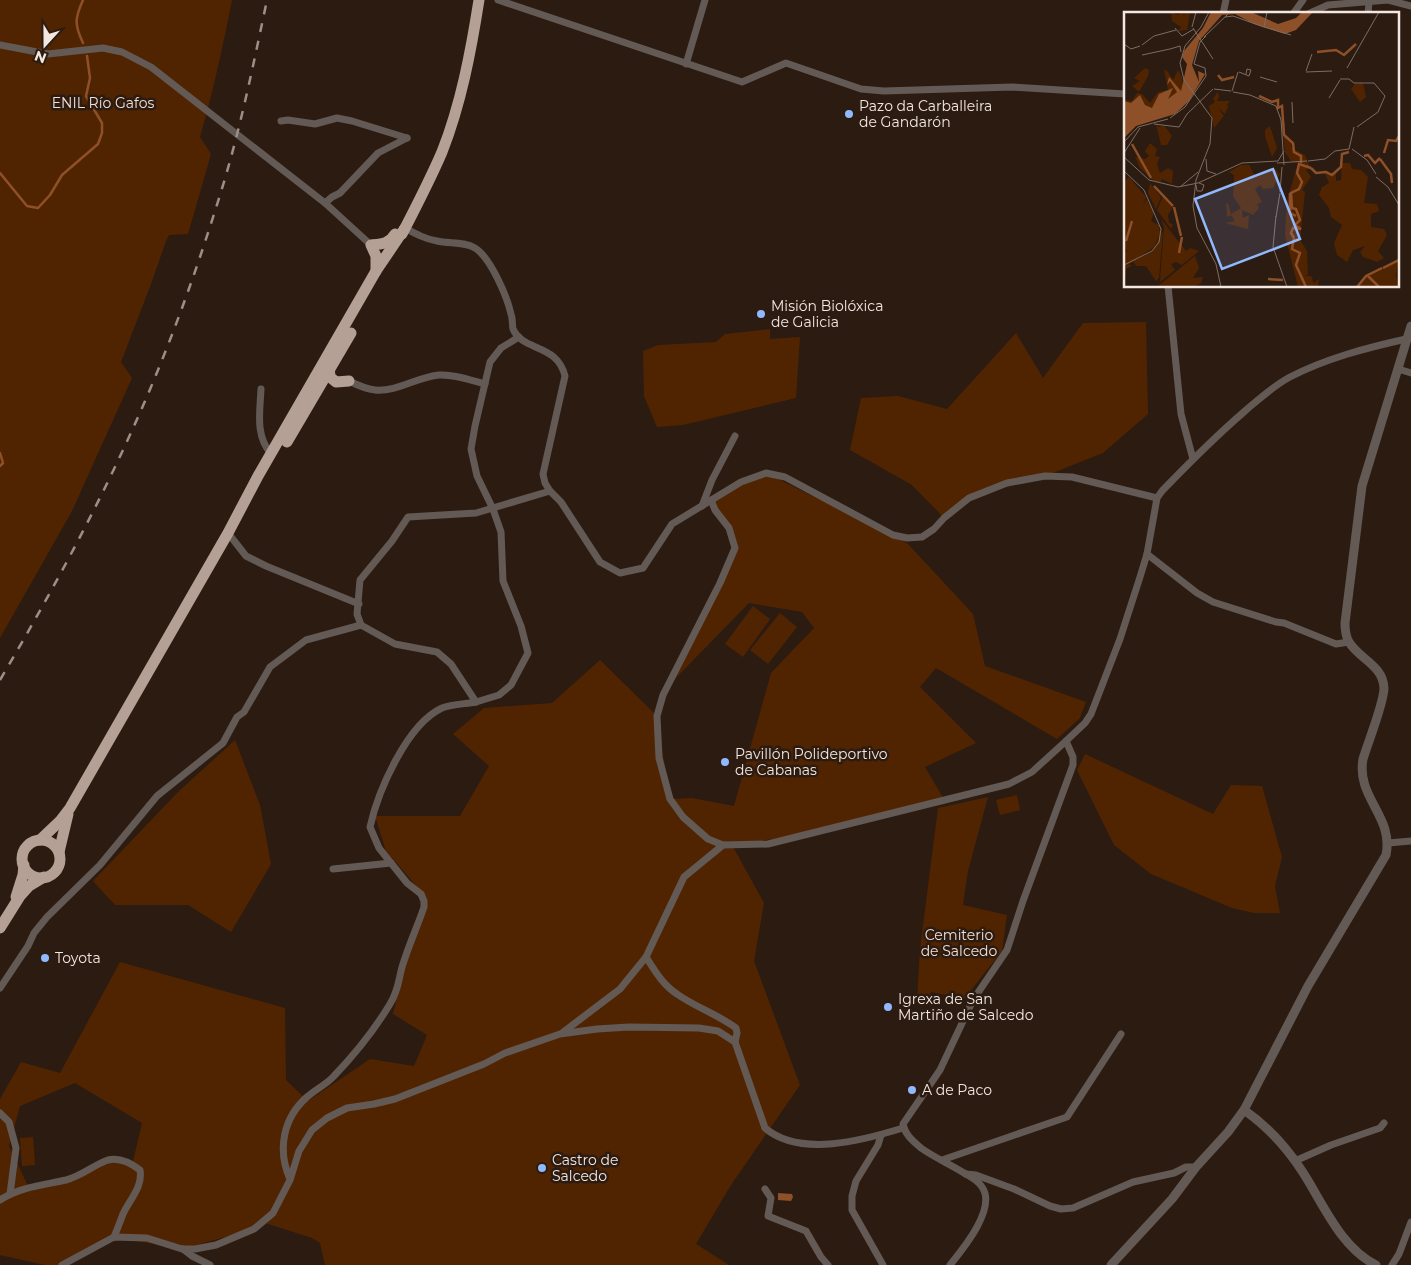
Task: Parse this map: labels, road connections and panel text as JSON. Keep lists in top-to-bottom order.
{
  "parks": ["ENIL Río Gafos", "Cemiterio de Salcedo"],
  "places": [
    "Pazo da Carballeira de Gandarón",
    "Misión Biolóxica de Galicia",
    "Pavillón Polideportivo de Cabanas",
    "Toyota",
    "Igrexa de San Martiño de Salcedo",
    "A de Paco",
    "Castro de Salcedo"
  ],
  "north": "bottom"
}
